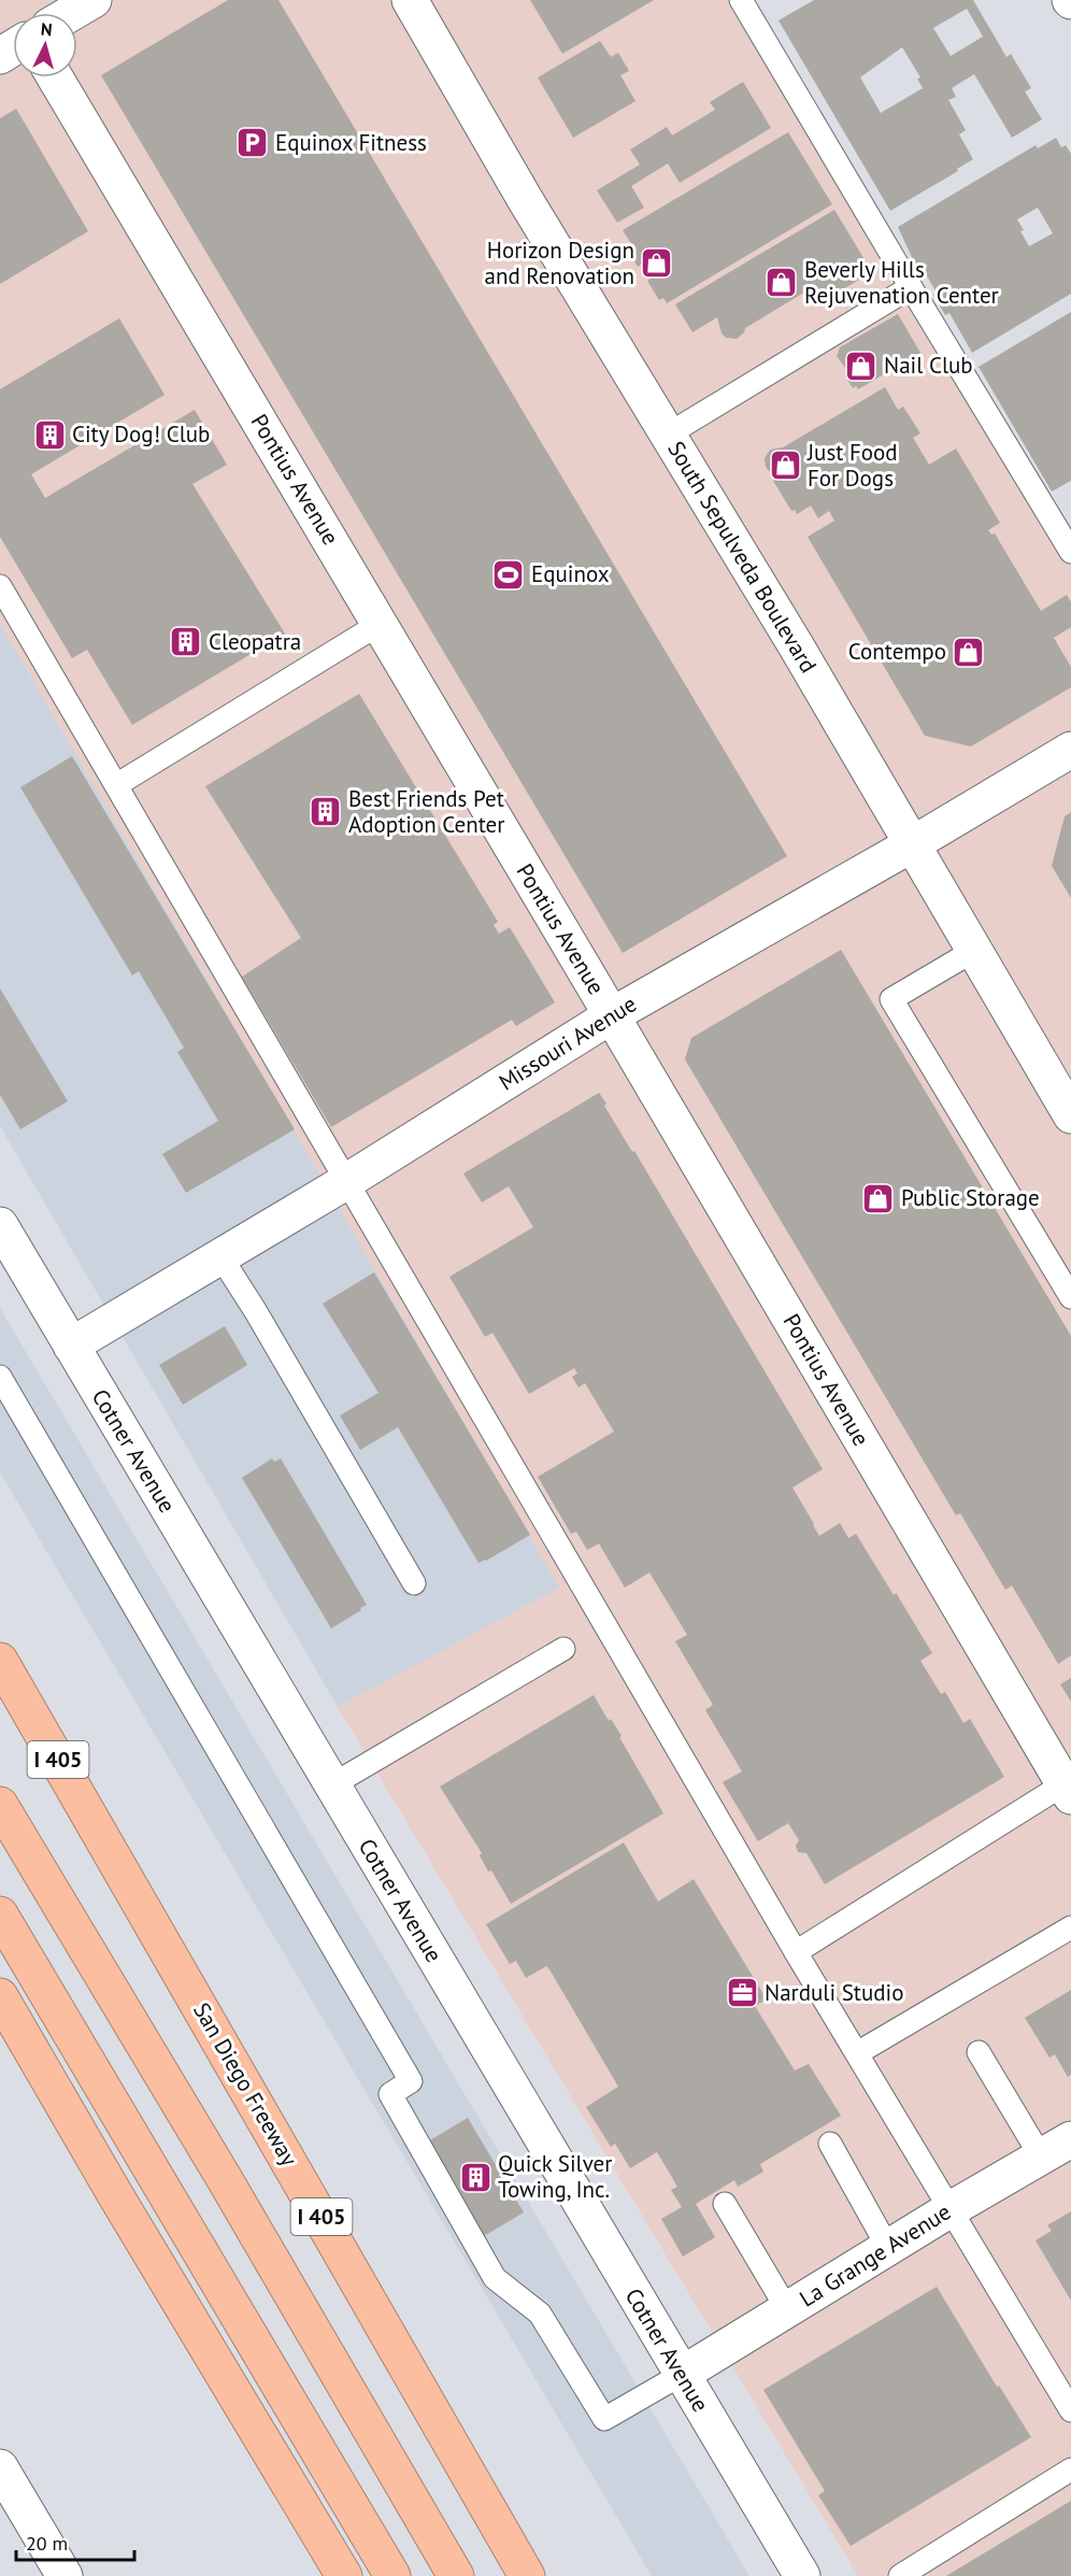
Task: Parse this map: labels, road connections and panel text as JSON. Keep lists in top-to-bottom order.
{
  "streets": {
    "highway": ["I 405", "San Diego Freeway"],
    "street": [
      "Pontius Avenue",
      "South Sepulveda Boulevard",
      "Missouri Avenue",
      "Cotner Avenue",
      "La Grange Avenue"
    ]
  },
  "crossings": [
    ["Pontius Avenue", "Missouri Avenue"],
    ["South Sepulveda Boulevard", "Missouri Avenue"],
    ["Missouri Avenue", "Cotner Avenue"],
    ["Cotner Avenue", "La Grange Avenue"]
  ],
  "places": {
    "parking": ["Equinox Fitness"],
    "shop": [
      "Horizon Design and Renovation",
      "Beverly Hills Rejuvenation Center",
      "Nail Club",
      "Just Food For Dogs",
      "Contempo",
      "Public Storage"
    ],
    "building": [
      "City Dog! Club",
      "Cleopatra",
      "Best Friends Pet Adoption Center",
      "Quick Silver Towing, Inc."
    ],
    "sports": ["Equinox"],
    "office": ["Narduli Studio"]
  },
  "scale_bar": "20 m",
  "north": "top"
}
